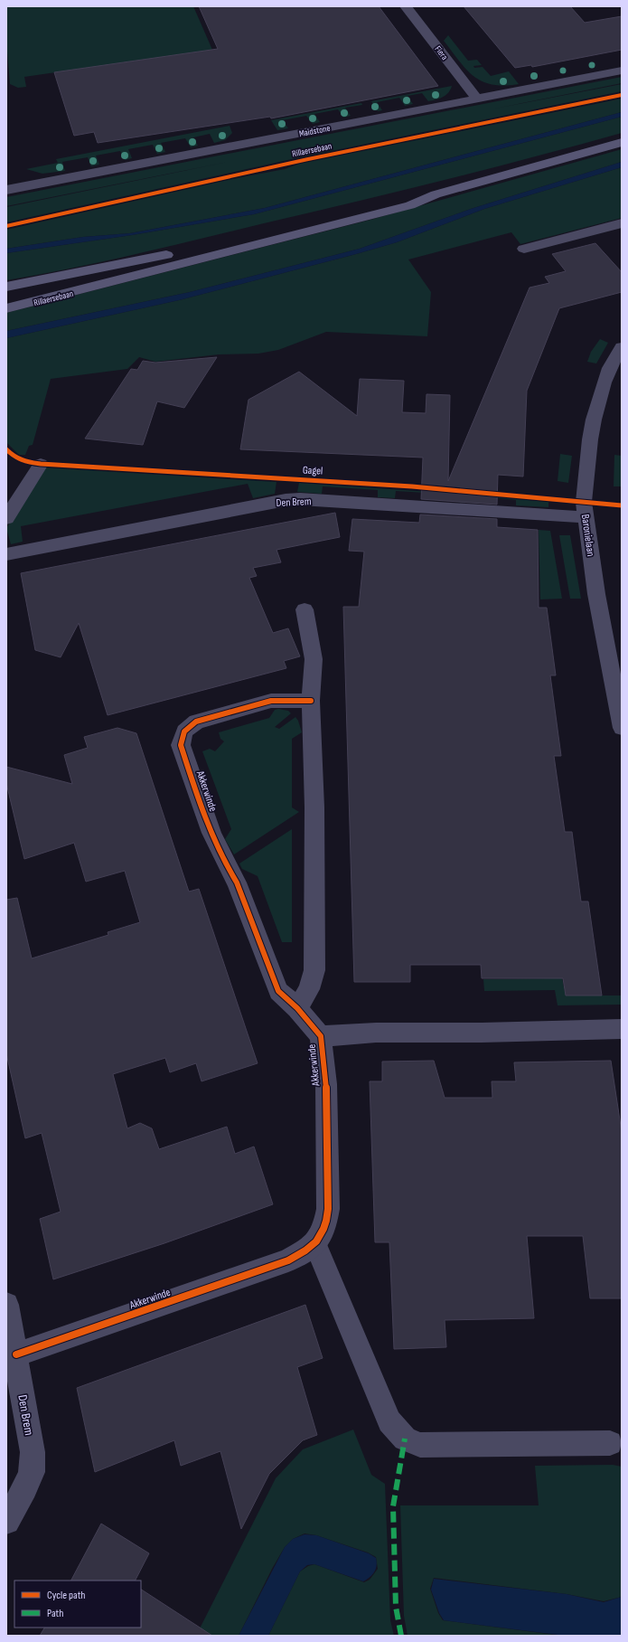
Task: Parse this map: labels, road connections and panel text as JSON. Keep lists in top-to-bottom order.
{
  "streets": {
    "street": [
      "Fiera",
      "Maidstone",
      "Rillaersebaan",
      "Den Brem",
      "Baronielaan",
      "Akkerwinde"
    ],
    "cycle path": ["Gagel"]
  },
  "crossings": [
    ["Fiera", "Maidstone"],
    ["Den Brem", "Baronielaan"],
    ["Den Brem", "Akkerwinde"]
  ],
  "legend": ["Cycle path", "Path"]
}
